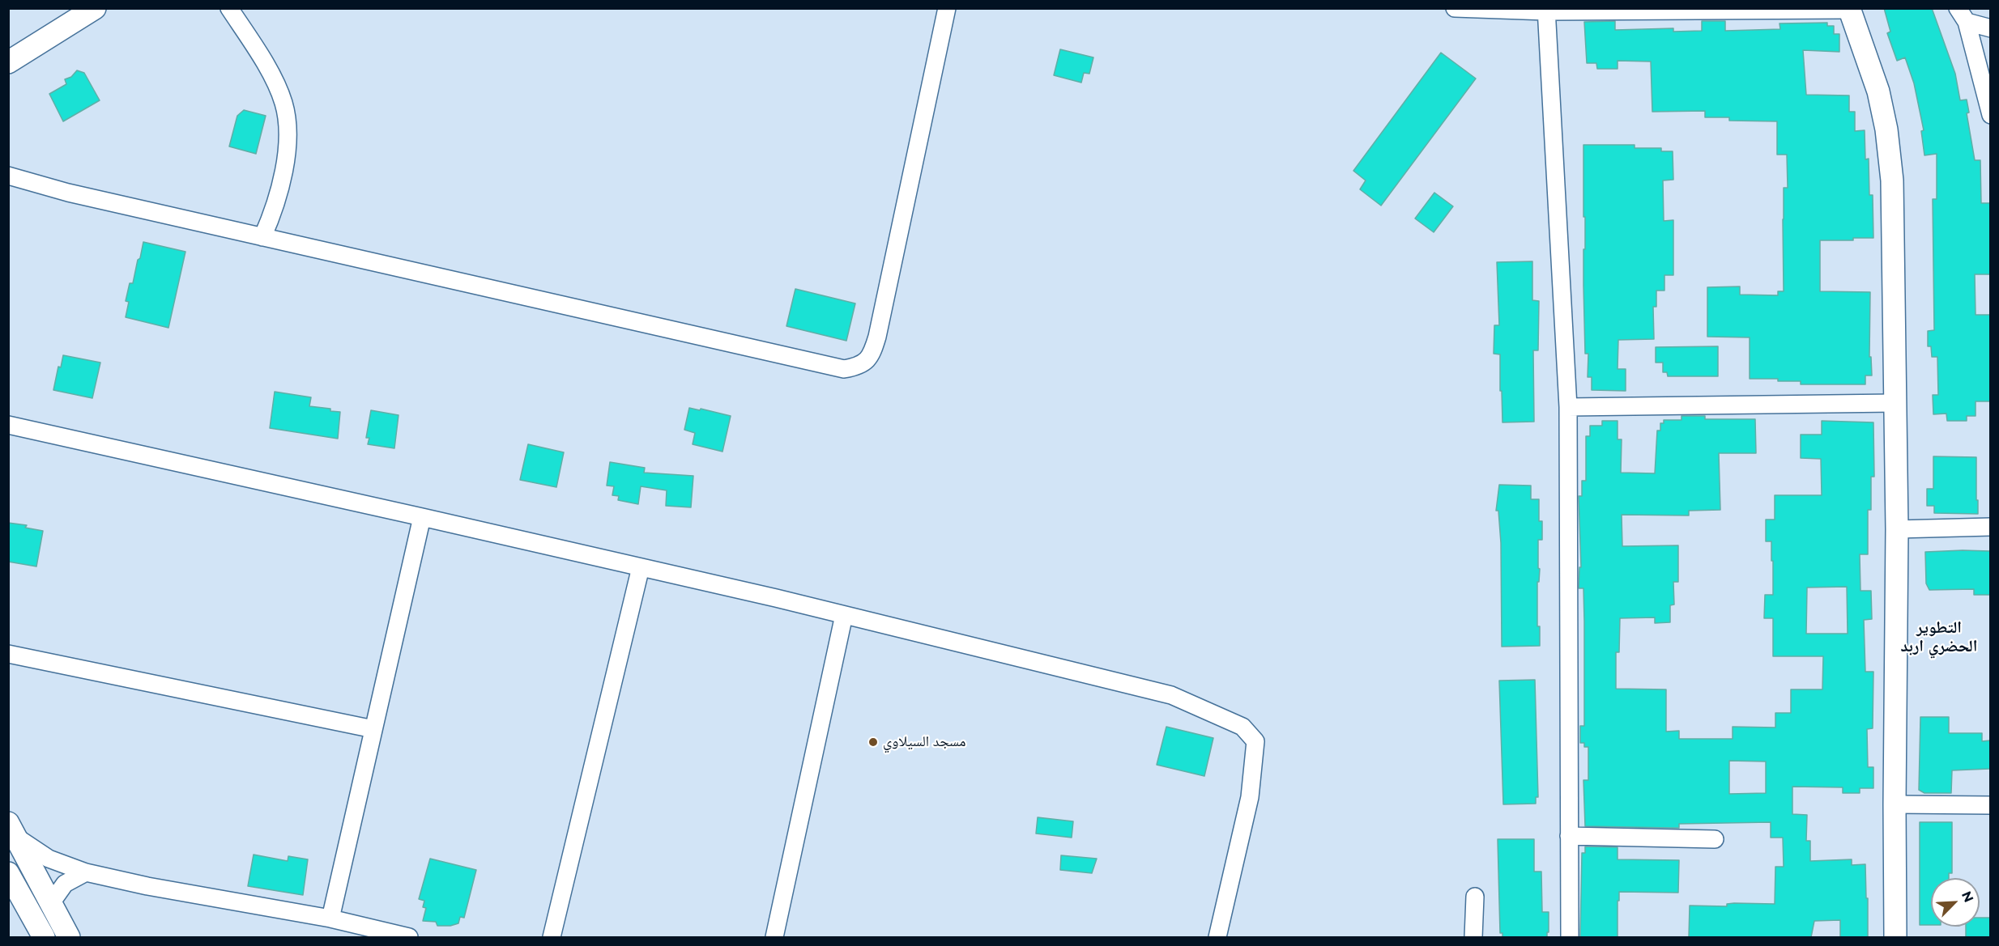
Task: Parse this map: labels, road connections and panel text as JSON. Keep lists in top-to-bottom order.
{
  "districts": ["التطوير الحضري اربد"],
  "places": ["مسجد السيلاوي"],
  "north": "top right"
}
